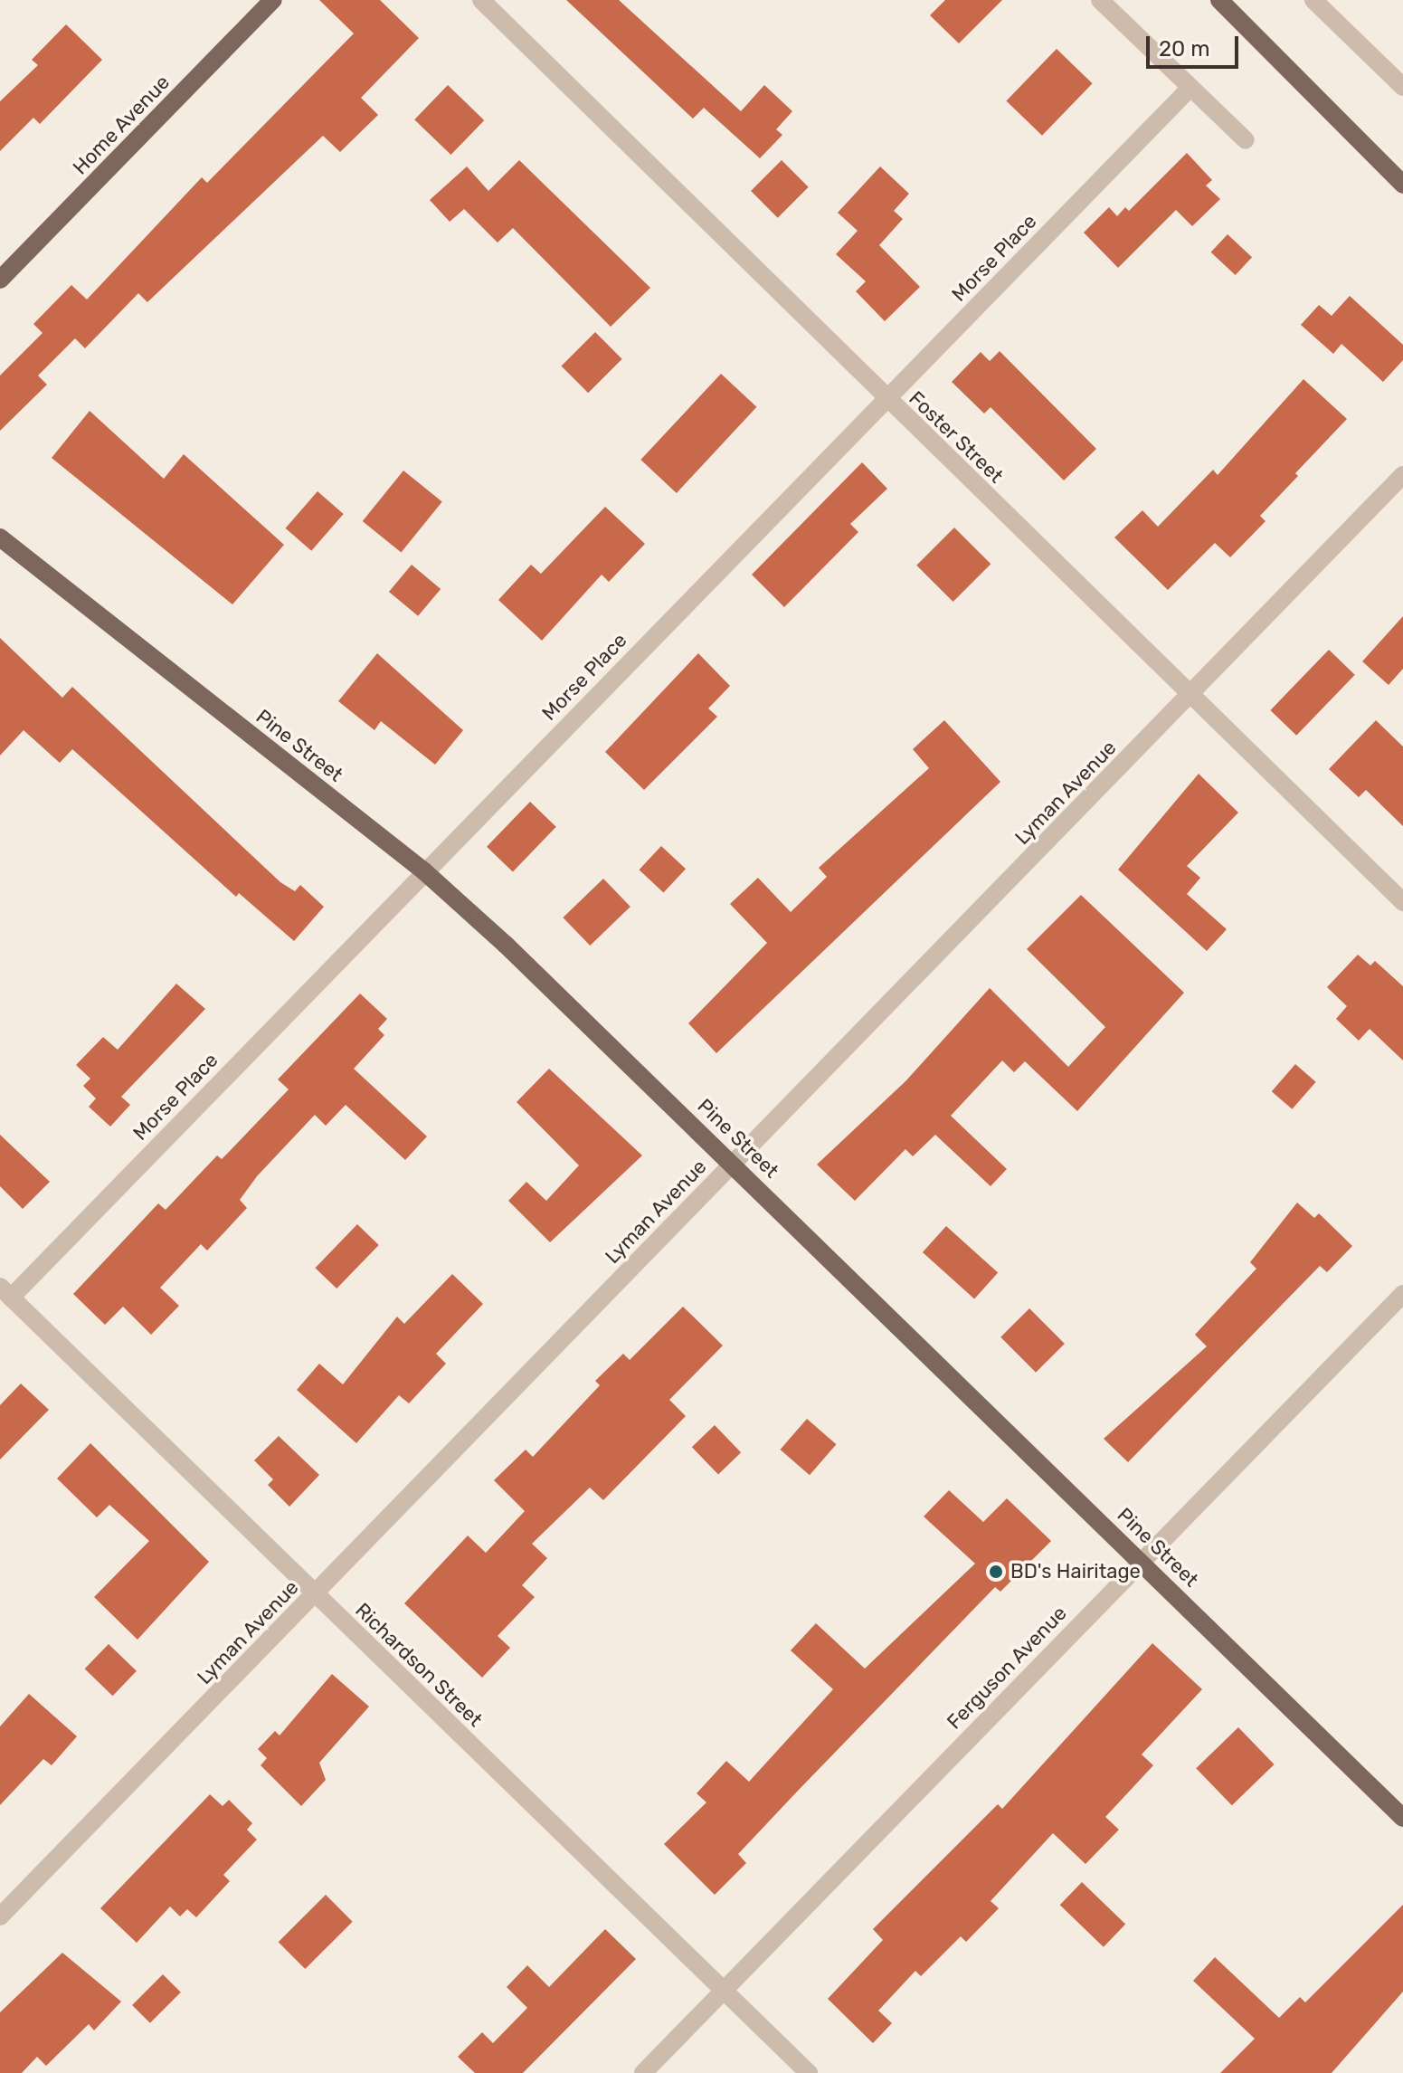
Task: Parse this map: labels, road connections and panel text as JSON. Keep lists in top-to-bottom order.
{
  "streets": {
    "main road": ["Home Avenue", "Pine Street"],
    "street": [
      "Morse Place",
      "Foster Street",
      "Lyman Avenue",
      "Richardson Street",
      "Ferguson Avenue"
    ]
  },
  "crossings": [
    ["Morse Place", "Foster Street"],
    ["Morse Place", "Pine Street"],
    ["Morse Place", "Richardson Street"],
    ["Foster Street", "Lyman Avenue"],
    ["Pine Street", "Lyman Avenue"],
    ["Pine Street", "Ferguson Avenue"],
    ["Lyman Avenue", "Richardson Street"],
    ["Richardson Street", "Ferguson Avenue"]
  ],
  "places": ["BD's Hairitage"],
  "scale_bar": "20 m"
}
